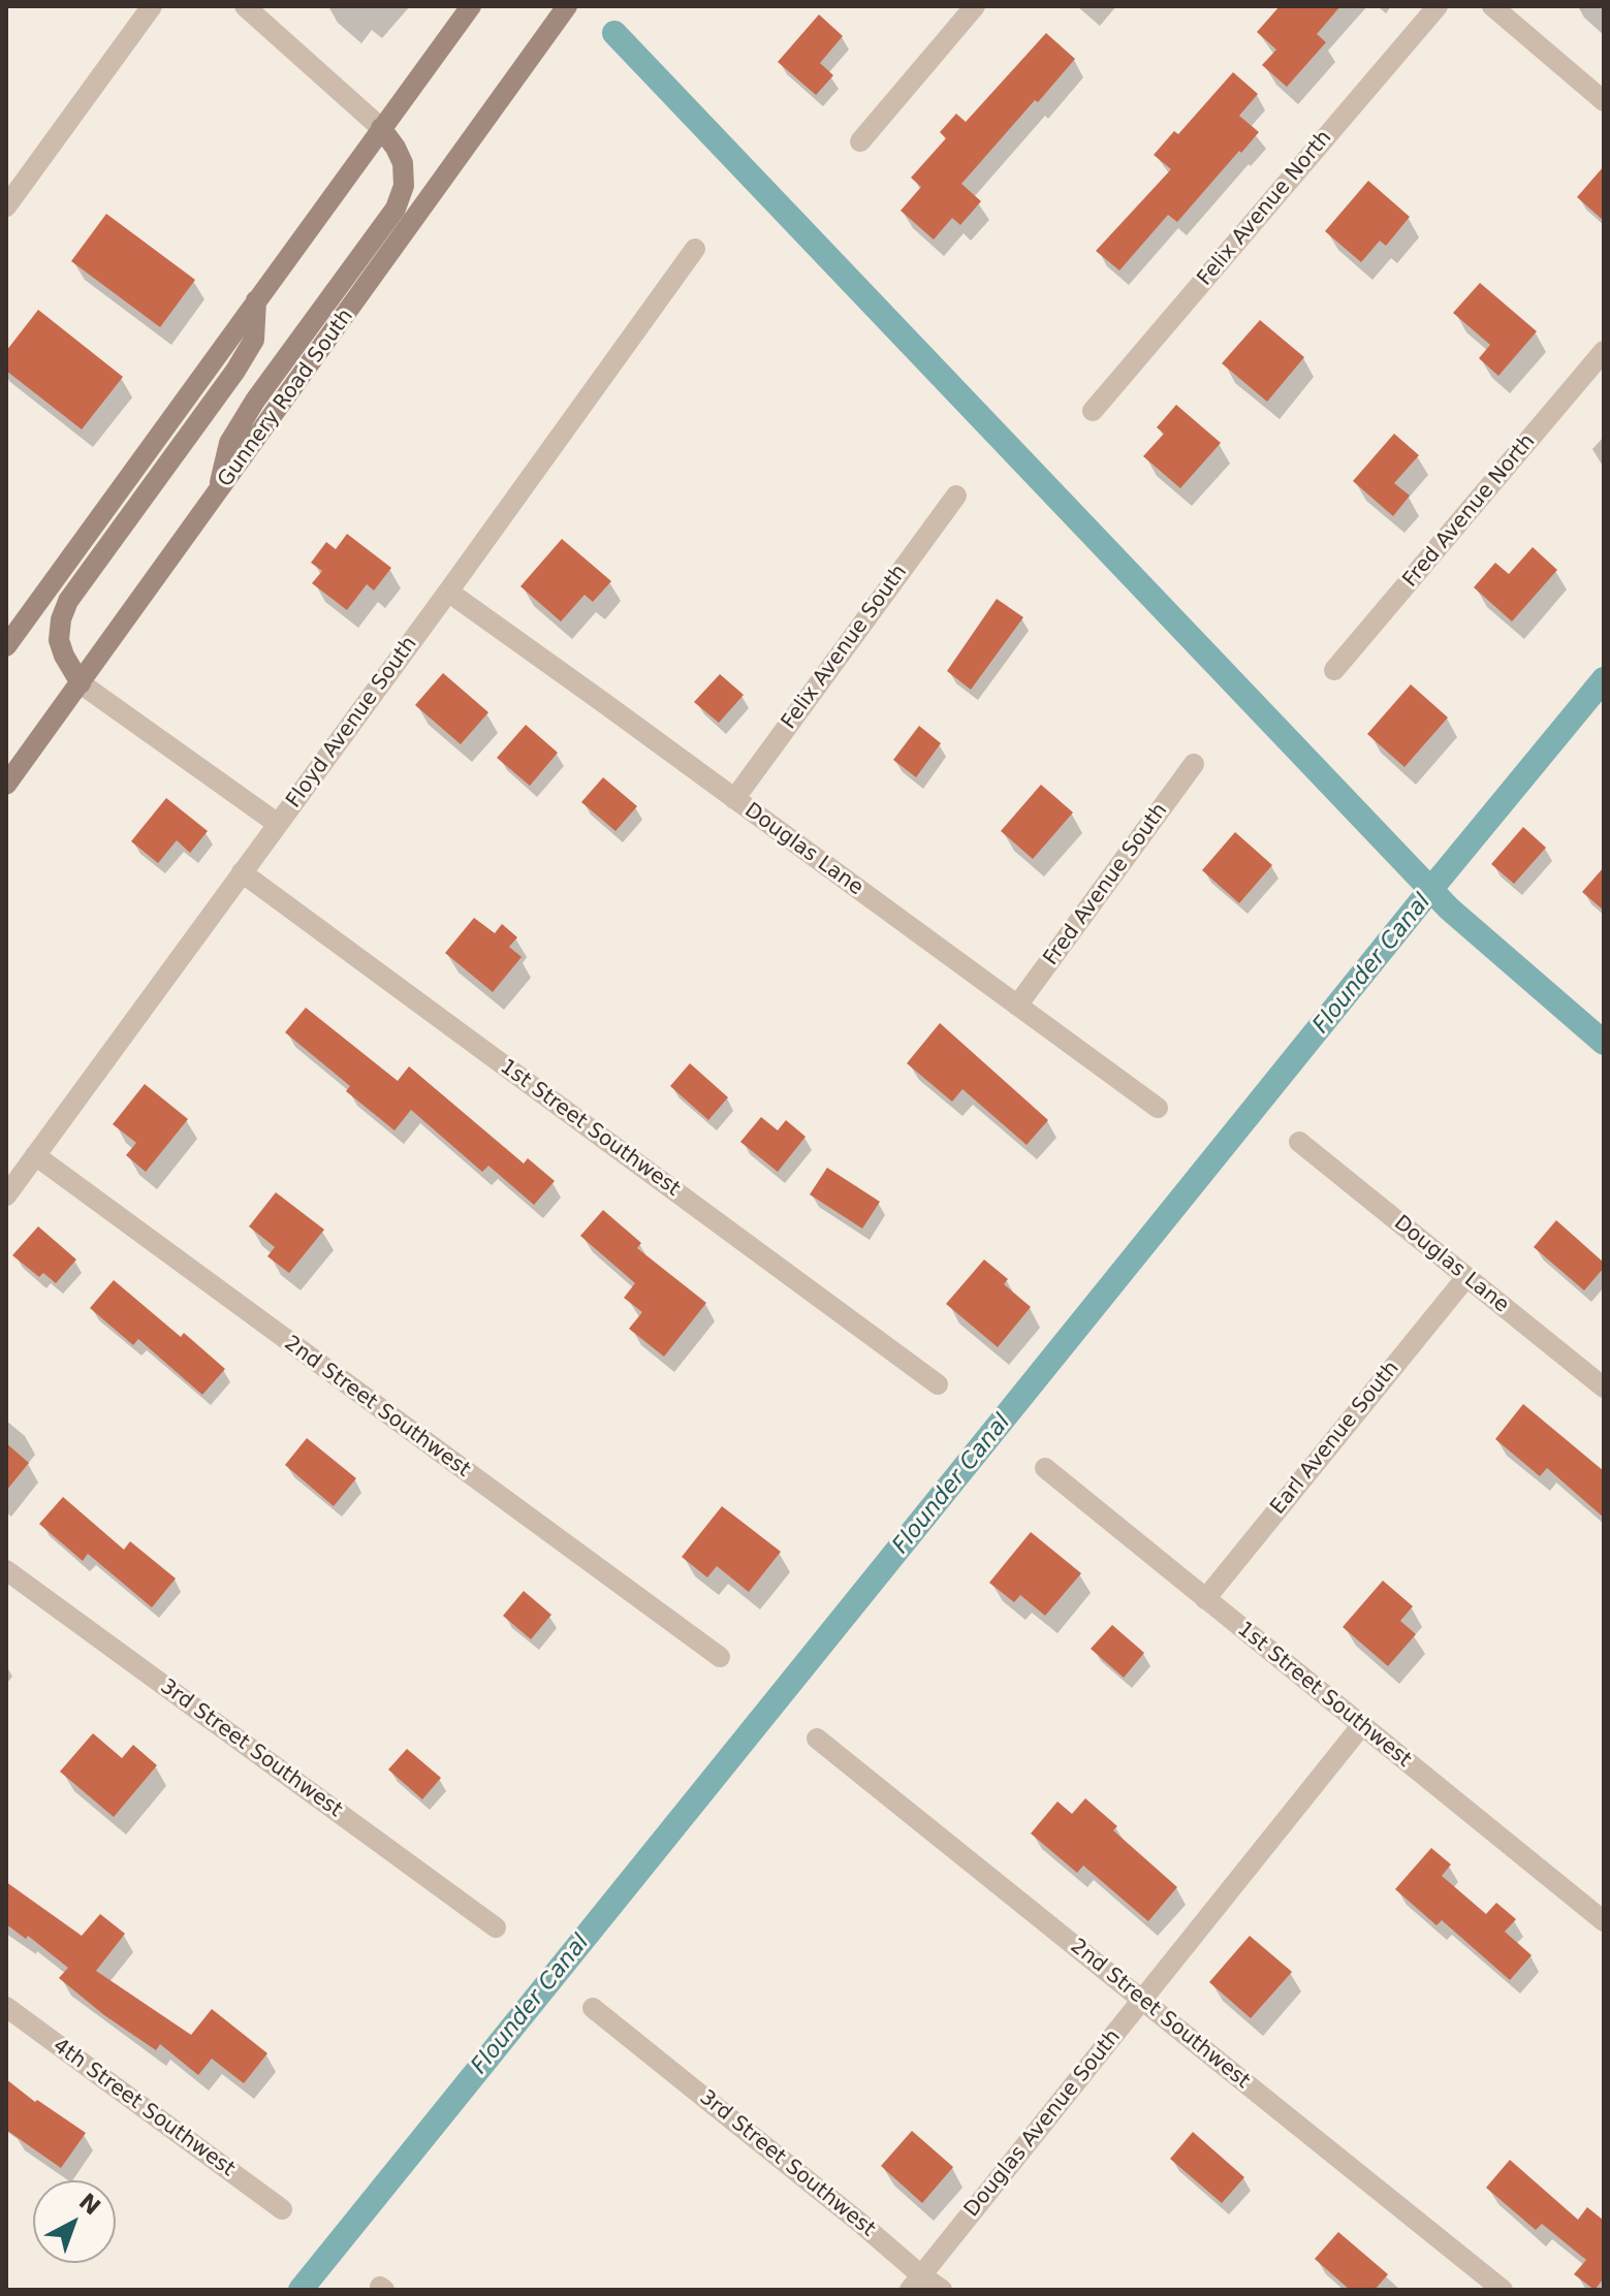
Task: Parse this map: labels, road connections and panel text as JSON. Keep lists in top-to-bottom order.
{
  "streets": {
    "main road": ["Gunnery Road South"],
    "street": [
      "Felix Avenue North",
      "Fred Avenue North",
      "Felix Avenue South",
      "Floyd Avenue South",
      "Douglas Lane",
      "Fred Avenue South",
      "1st Street Southwest",
      "2nd Street Southwest",
      "Earl Avenue South",
      "3rd Street Southwest",
      "4th Street Southwest",
      "Douglas Avenue South"
    ]
  },
  "crossings": [
    ["Felix Avenue South", "Douglas Lane"],
    ["Floyd Avenue South", "Douglas Lane"],
    ["Floyd Avenue South", "1st Street Southwest"],
    ["Floyd Avenue South", "2nd Street Southwest"],
    ["Douglas Lane", "Fred Avenue South"],
    ["Douglas Lane", "Earl Avenue South"],
    ["1st Street Southwest", "Earl Avenue South"],
    ["1st Street Southwest", "Douglas Avenue South"],
    ["2nd Street Southwest", "Douglas Avenue South"],
    ["3rd Street Southwest", "Douglas Avenue South"]
  ],
  "water": ["Flounder Canal"],
  "north": "top right"
}
